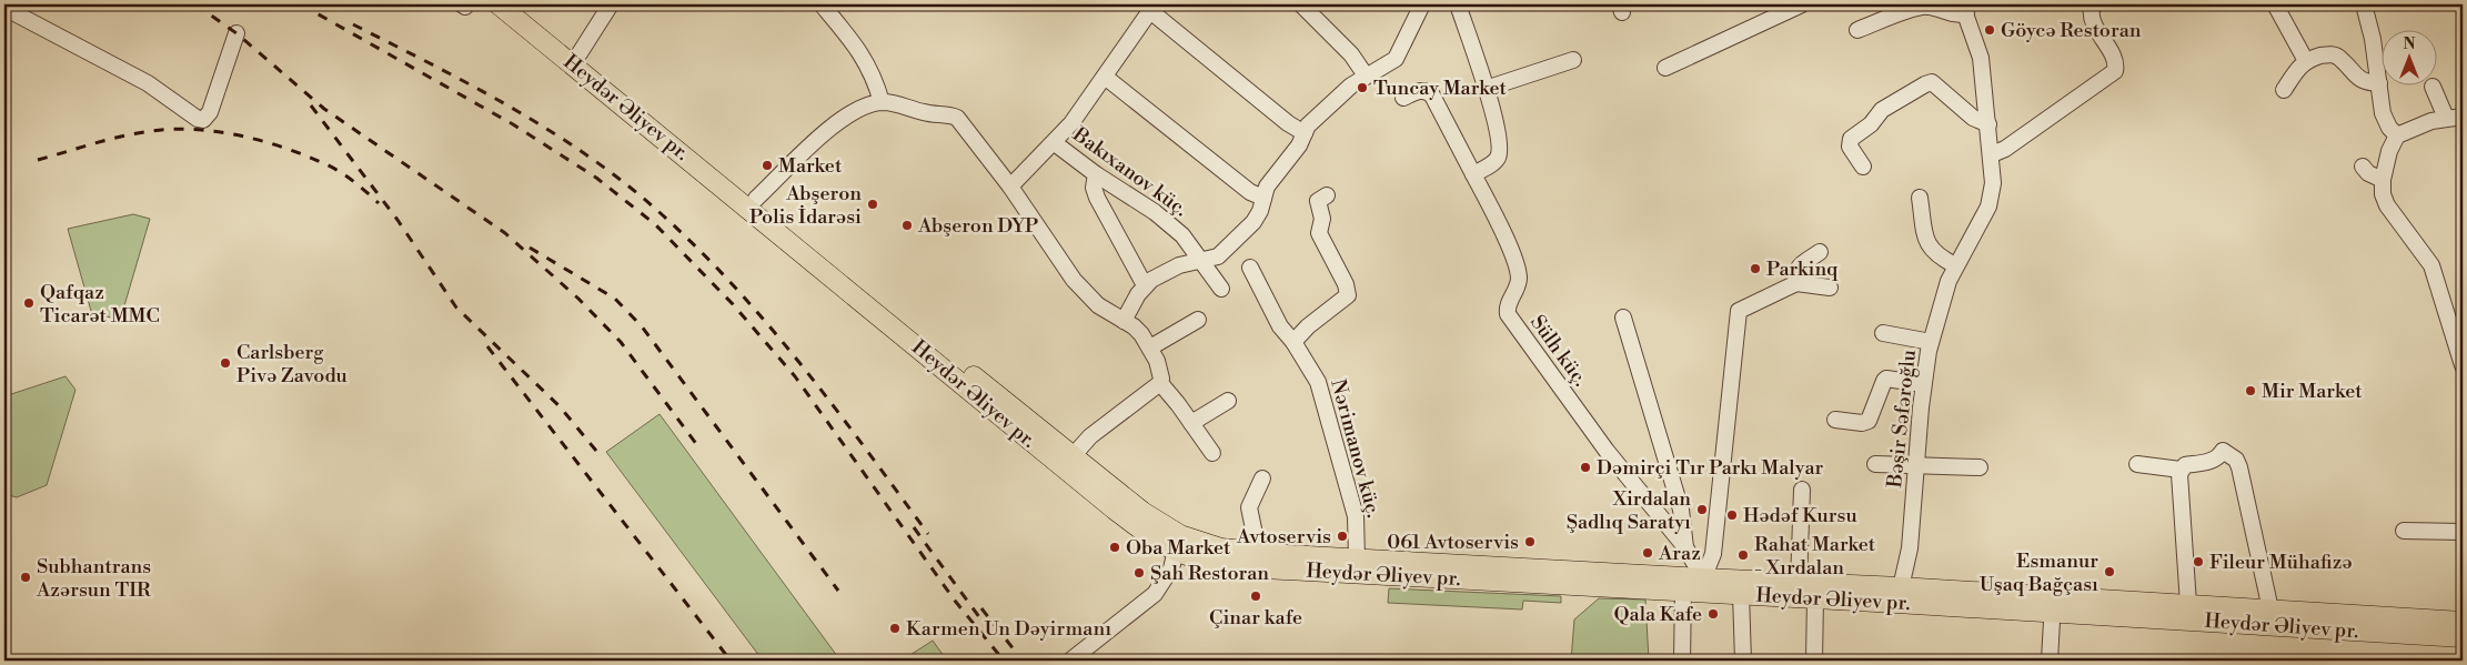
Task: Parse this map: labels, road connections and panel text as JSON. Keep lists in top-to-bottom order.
{
  "streets": {
    "main road": ["Heydər Əliyev pr."],
    "street": [
      "Bakıxanov küç.",
      "Sülh küç.",
      "Bəşir Səfəroğlu",
      "Nərimanov küç."
    ]
  },
  "crossings": [
    ["Heydər Əliyev pr.", "Sülh küç."],
    ["Heydər Əliyev pr.", "Bəşir Səfəroğlu"],
    ["Heydər Əliyev pr.", "Nərimanov küç."]
  ],
  "places": [
    "Göycə Restoran",
    "Tuncay Market",
    "Market",
    "Abşeron Polis İdarəsi",
    "Abşeron DYP",
    "Parkinq",
    "Qafqaz Ticarət MMC",
    "Carlsberg Pivə Zavodu",
    "Mir Market",
    "Dəmirçi Tır Parkı Malyar",
    "Xirdalan Şadlıq Saratyı",
    "Hədəf Kursu",
    "Avtoservis",
    "061 Avtoservis",
    "Oba Market",
    "Araz",
    "Rahat Market - Xırdalan",
    "Fileur Mühafizə",
    "Esmanur Uşaq Bağçası",
    "Şah Restoran",
    "Subhantrans Azərsun TIR",
    "Çinar kafe",
    "Qala Kafe",
    "Karmen Un Dəyirmanı"
  ],
  "north": "top"
}
